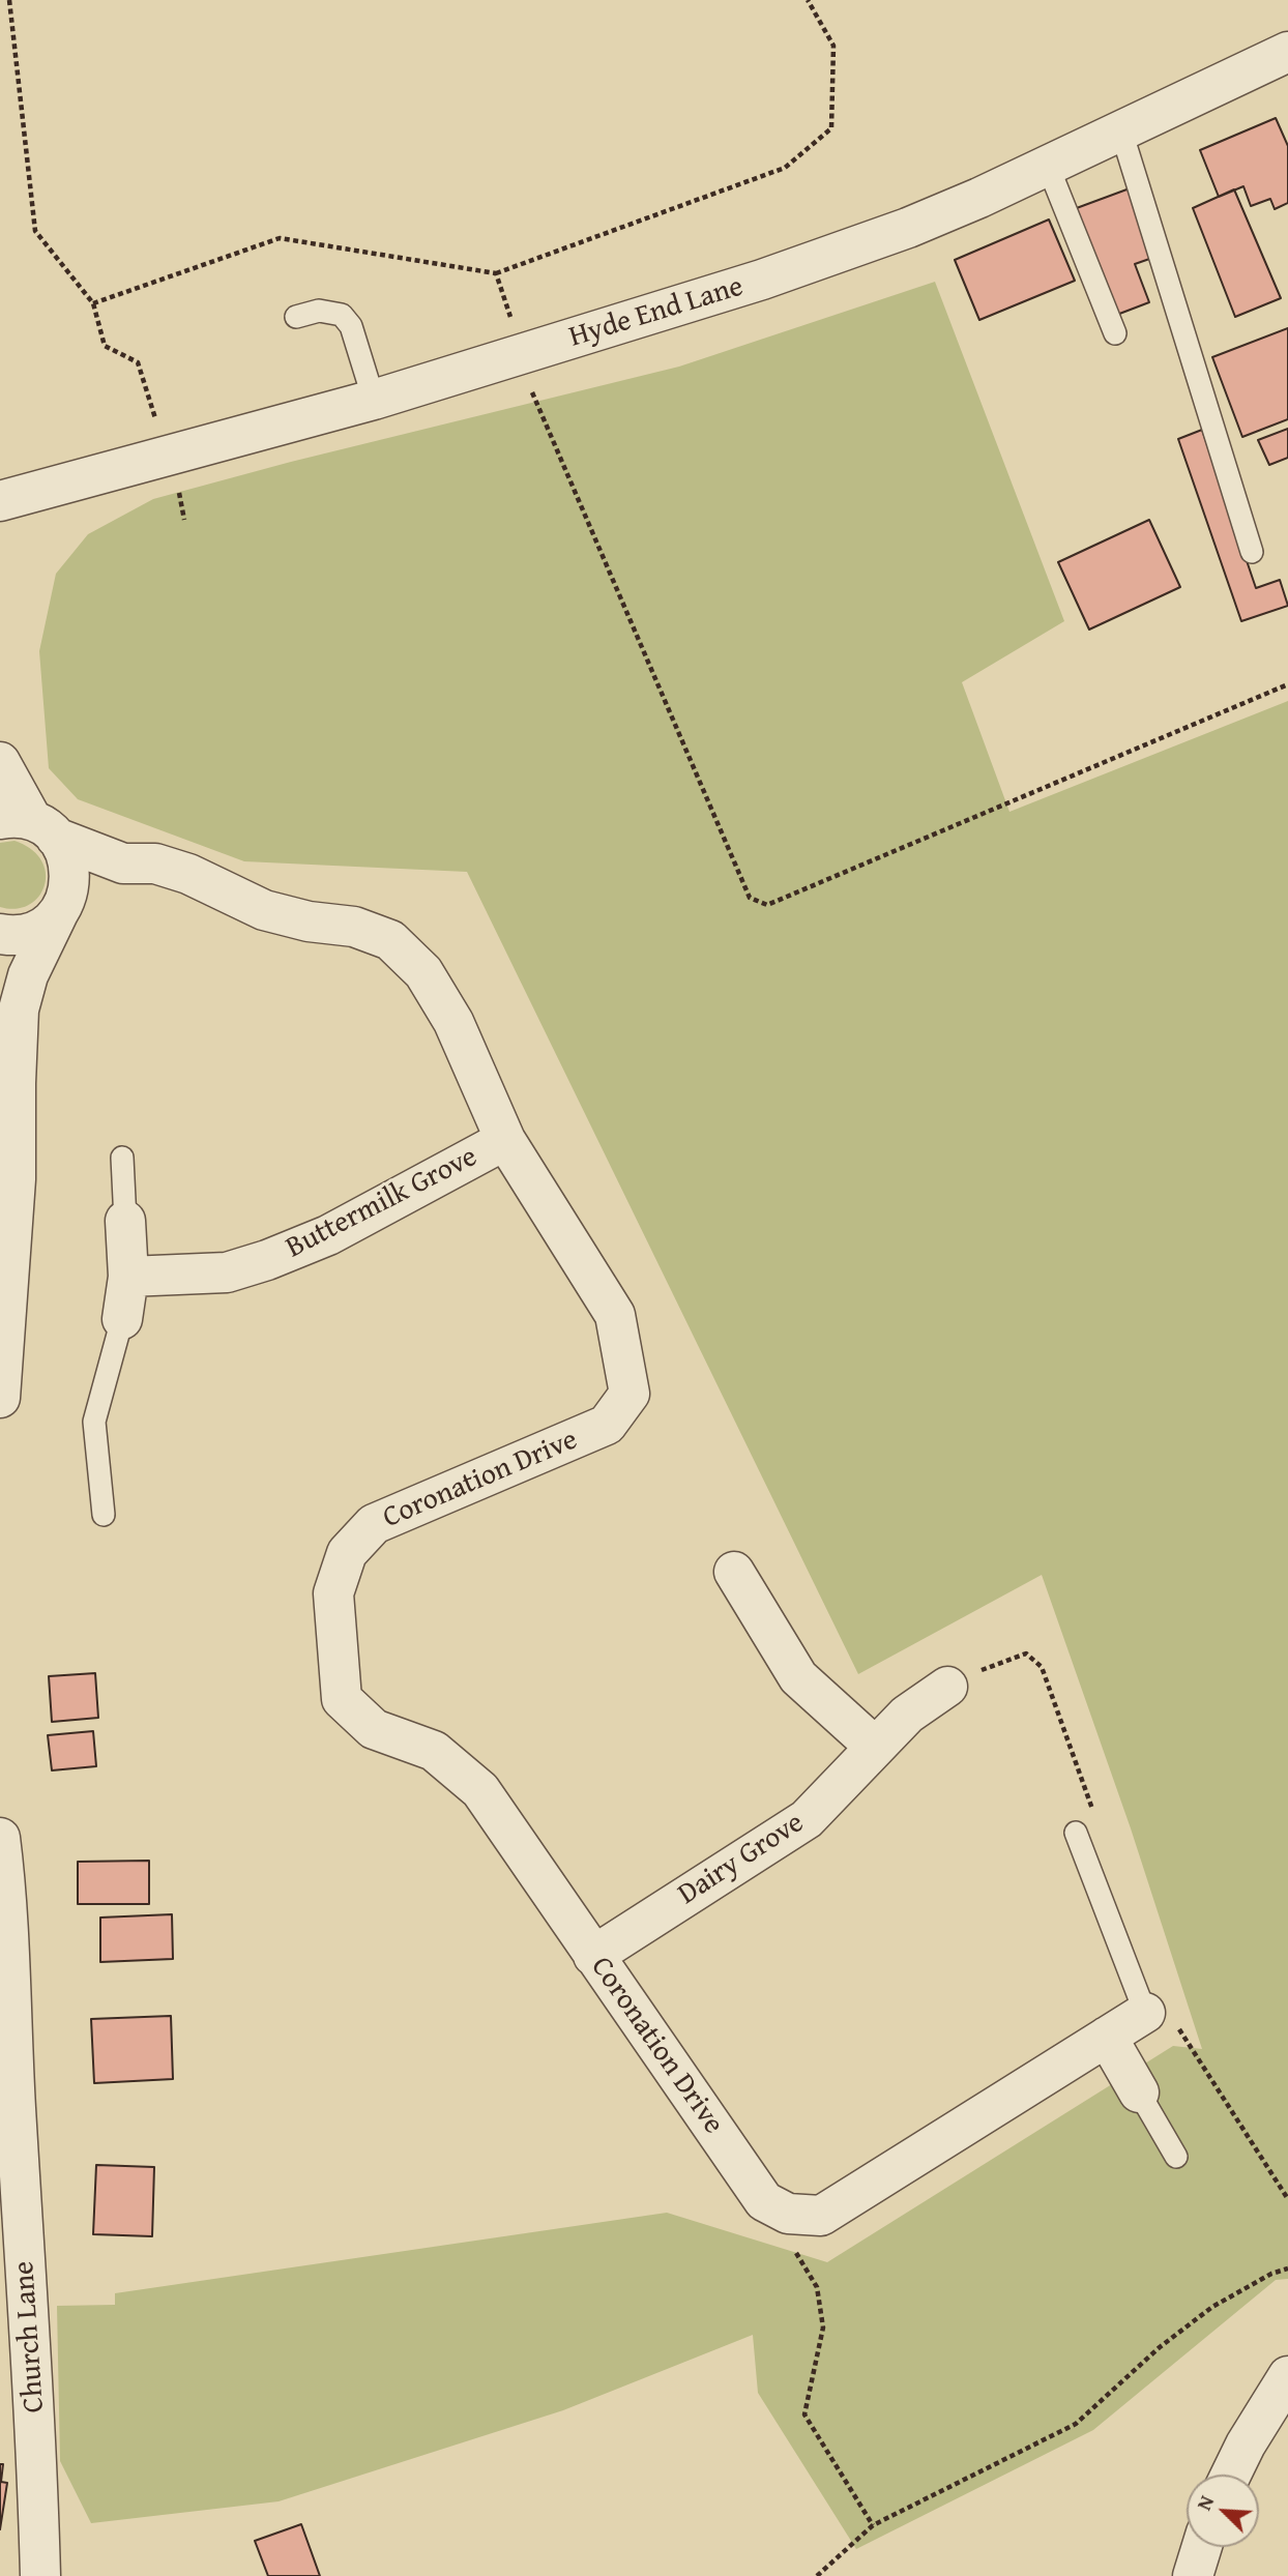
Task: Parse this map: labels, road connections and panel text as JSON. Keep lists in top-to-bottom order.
{
  "streets": {
    "street": [
      "Hyde End Lane",
      "Buttermilk Grove",
      "Coronation Drive",
      "Dairy Grove",
      "Church Lane"
    ]
  },
  "crossings": [
    ["Buttermilk Grove", "Coronation Drive"],
    ["Coronation Drive", "Dairy Grove"]
  ],
  "north": "top left"
}
